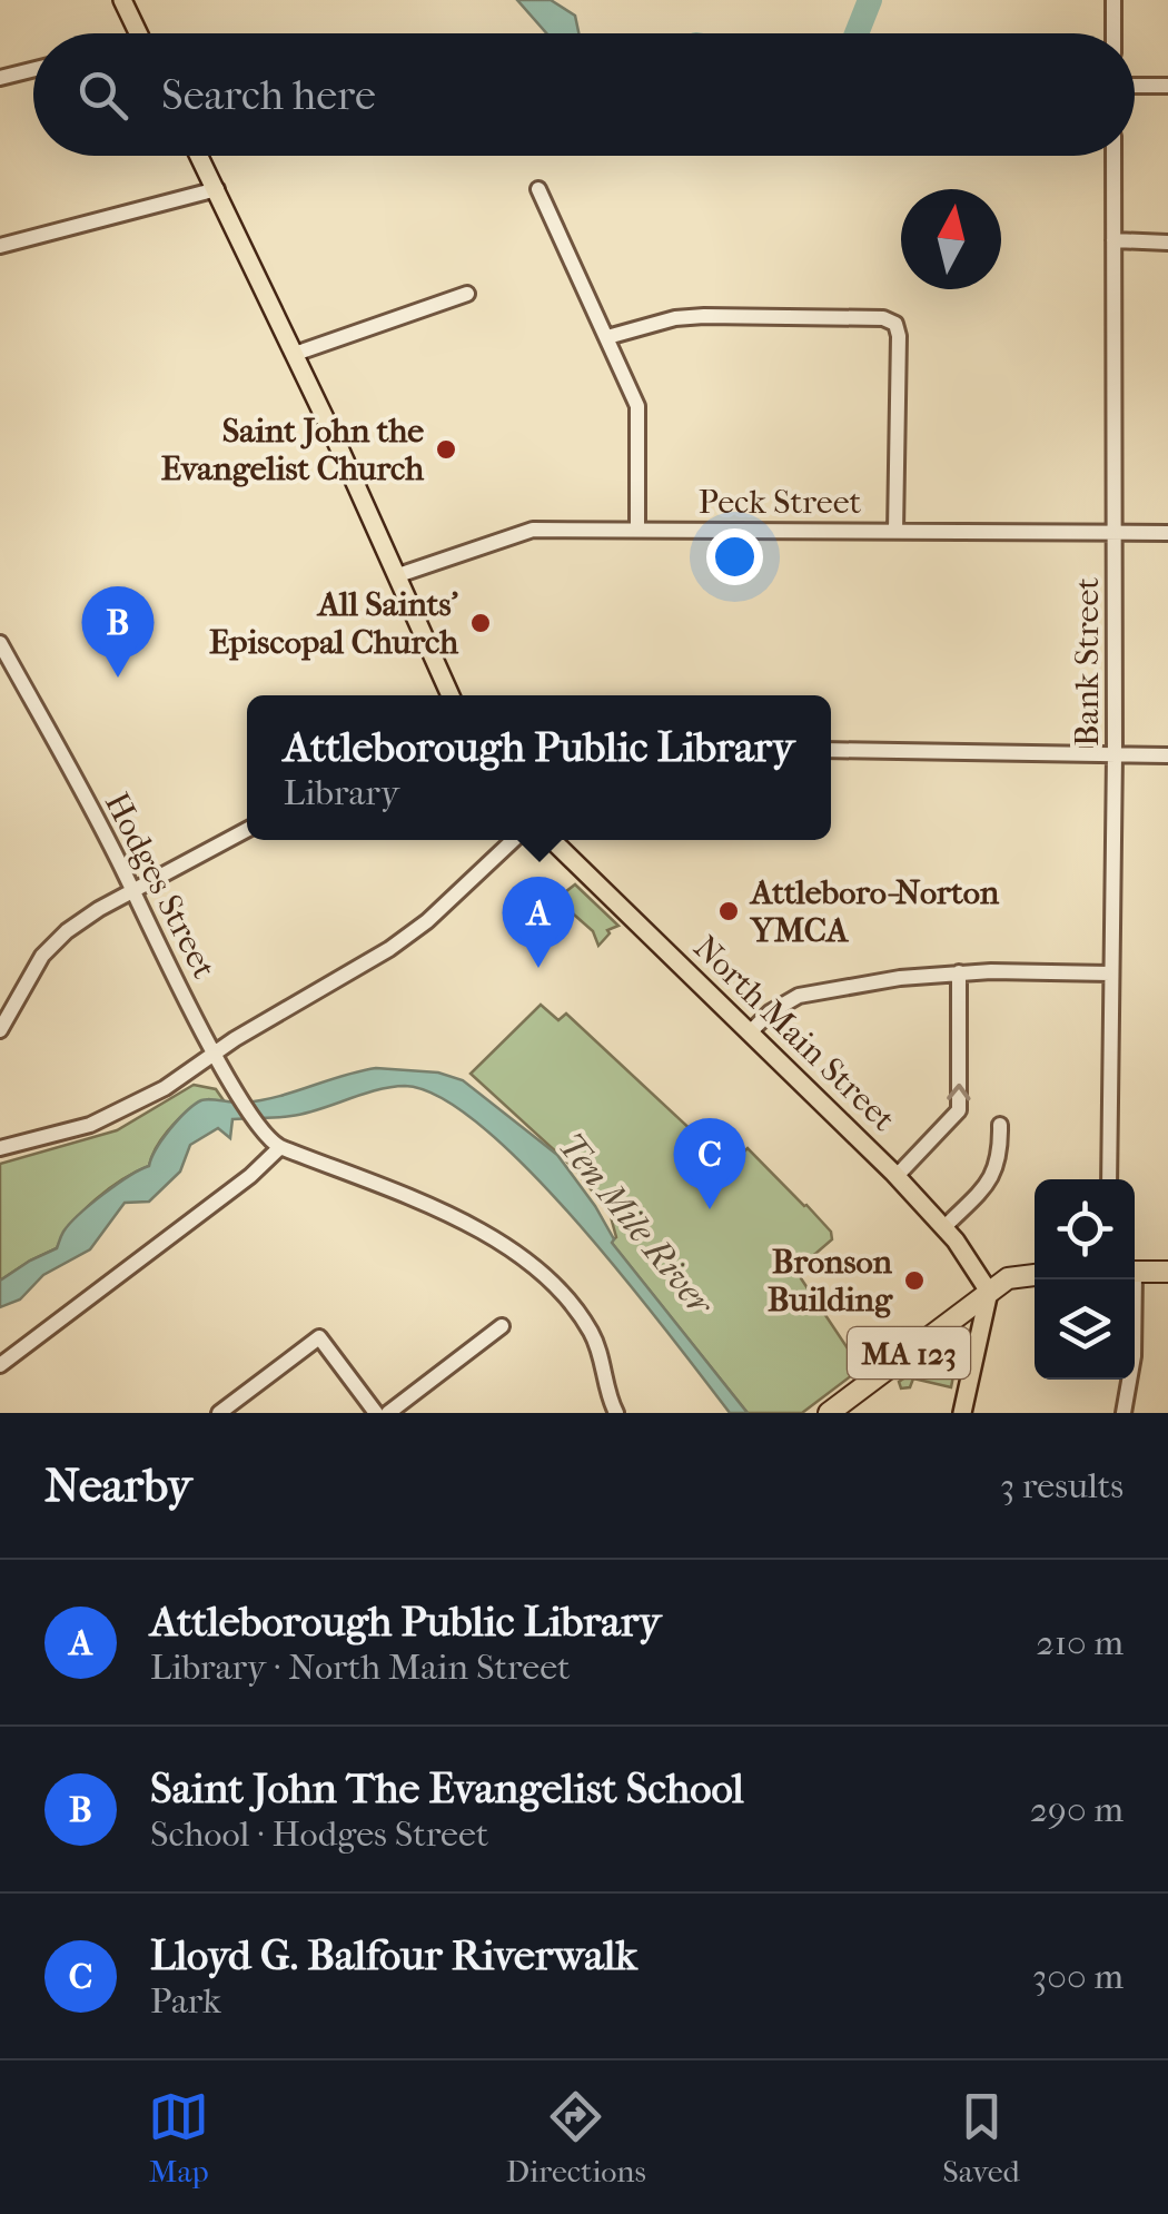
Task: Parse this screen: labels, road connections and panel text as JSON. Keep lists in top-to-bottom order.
{
  "streets": {
    "highway": ["MA 123"],
    "main road": ["North Main Street"],
    "street": ["Peck Street", "Bank Street", "Hodges Street"]
  },
  "crossings": [
    ["Peck Street", "Bank Street"],
    ["North Main Street", "MA 123"]
  ],
  "water": ["Ten Mile River"],
  "places": [
    "Saint John the Evangelist Church",
    "All Saints' Episcopal Church",
    "Attleboro-Norton YMCA",
    "Bronson Building"
  ],
  "north": "top",
  "page": {
    "search": "Search here",
    "pins": ["B", "A", "C"],
    "popup": ["Attleborough Public Library", "Library"],
    "heading": ["Nearby", "3 results"],
    "list": [
      {
        "mark": "A",
        "name": "Attleborough Public Library",
        "note": "Library · North Main Street",
        "value": "210 m"
      },
      {
        "mark": "B",
        "name": "Saint John The Evangelist School",
        "note": "School · Hodges Street",
        "value": "290 m"
      },
      {
        "mark": "C",
        "name": "Lloyd G. Balfour Riverwalk",
        "note": "Park",
        "value": "300 m"
      }
    ],
    "nav": ["Map", "Directions", "Saved"]
  }
}
